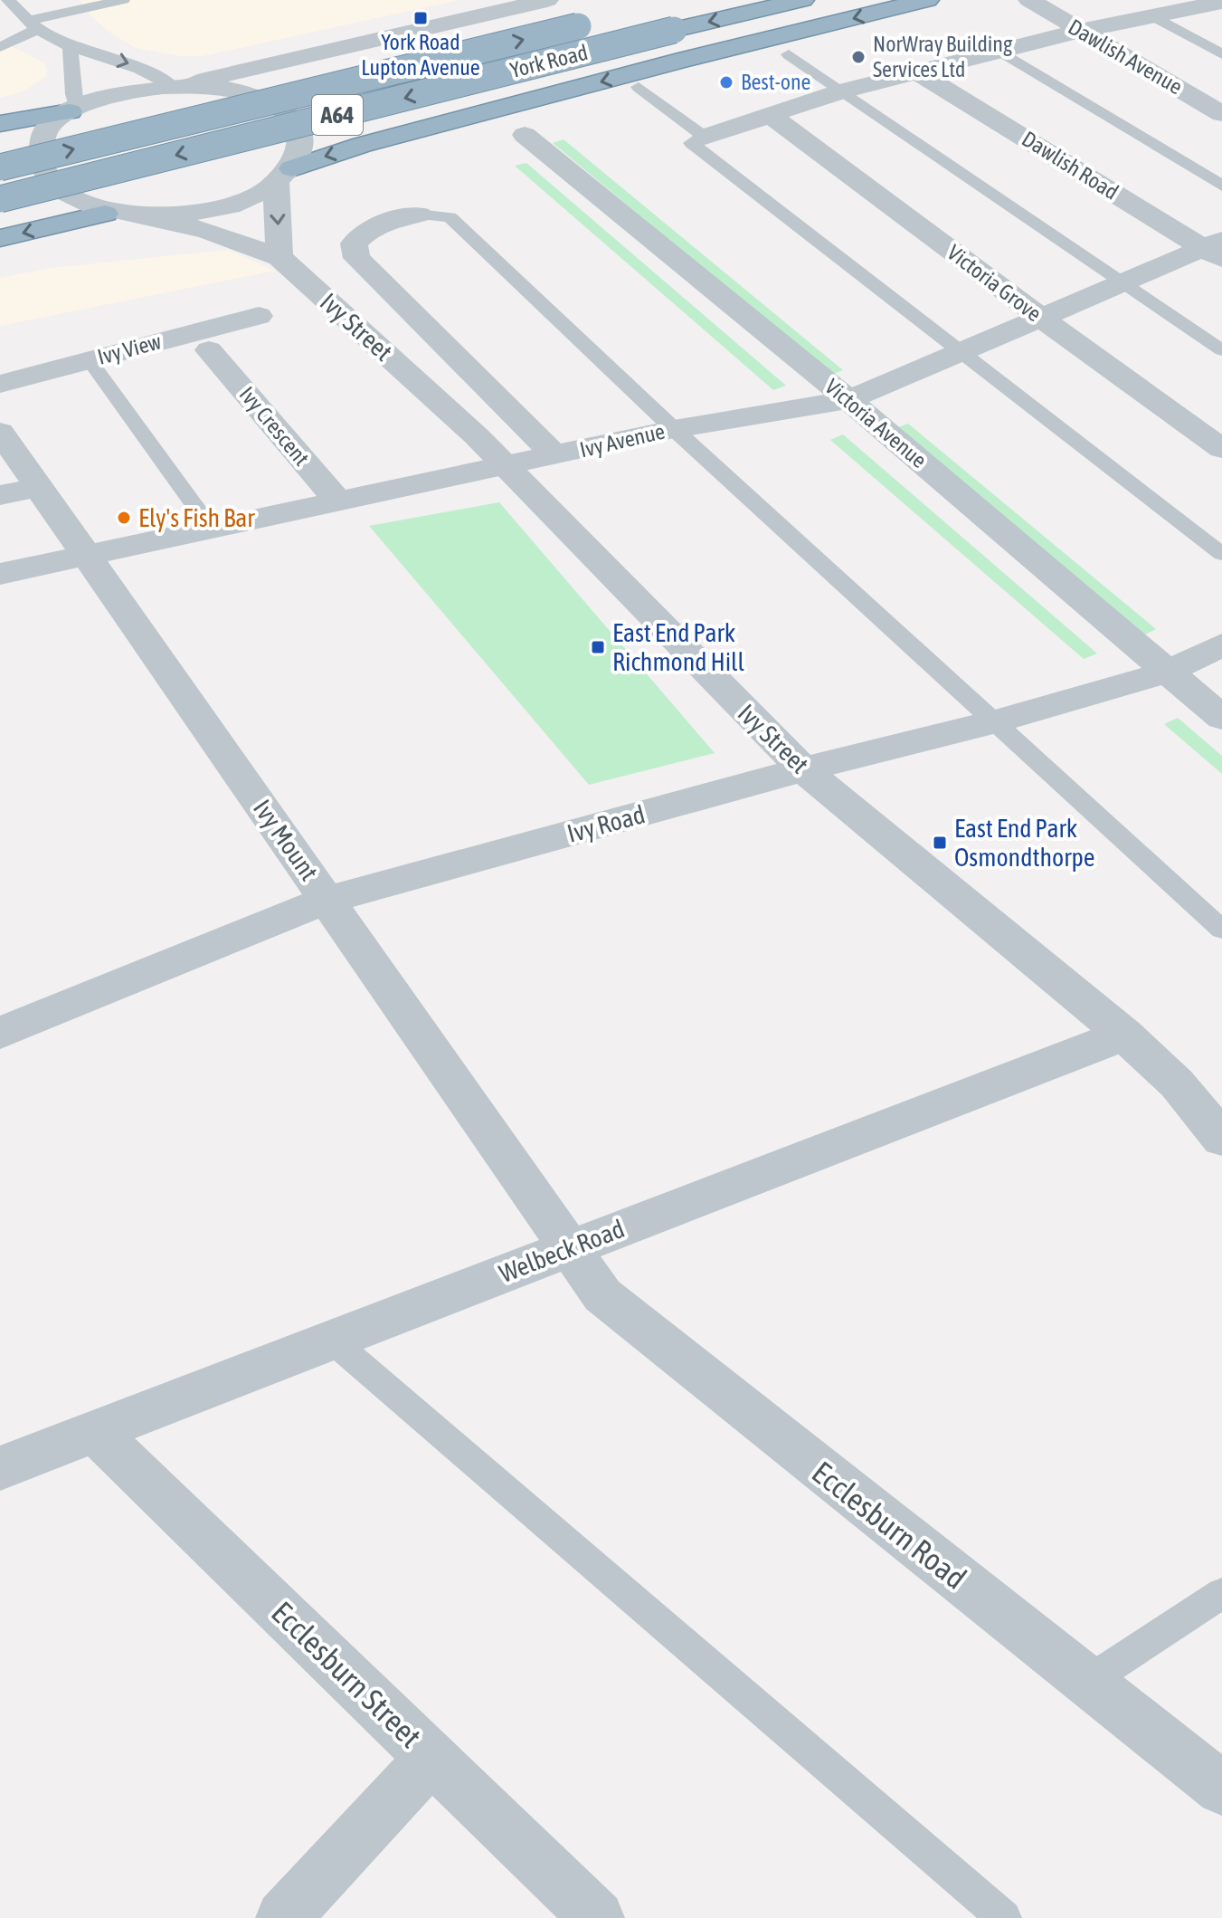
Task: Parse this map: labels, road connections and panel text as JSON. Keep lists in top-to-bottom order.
{
  "streets": {
    "highway": ["York Road", "A64"],
    "street": [
      "Dawlish Avenue",
      "Dawlish Road",
      "Victoria Grove",
      "Ivy Street",
      "Ivy View",
      "Victoria Avenue",
      "Ivy Crescent",
      "Ivy Avenue",
      "Ivy Road",
      "Ivy Mount",
      "Welbeck Road",
      "Ecclesburn Road",
      "Ecclesburn Street"
    ]
  },
  "crossings": [
    ["Dawlish Road", "Ivy Avenue"],
    ["Victoria Grove", "Ivy Avenue"],
    ["Ivy Street", "Ivy Avenue"],
    ["Ivy Street", "Ivy Road"],
    ["Ivy Street", "Welbeck Road"],
    ["Victoria Avenue", "Ivy Avenue"],
    ["Victoria Avenue", "Ivy Road"],
    ["Ivy Crescent", "Ivy Avenue"],
    ["Ivy Avenue", "Ivy Mount"],
    ["Ivy Road", "Ivy Mount"],
    ["Ivy Mount", "Welbeck Road"],
    ["Ivy Mount", "Ecclesburn Road"],
    ["Welbeck Road", "Ecclesburn Road"],
    ["Welbeck Road", "Ecclesburn Street"]
  ],
  "places": {
    "transit": ["York Road Lupton Avenue", "East End Park Richmond Hill", "East End Park Osmondthorpe"],
    "other": ["NorWray Building Services Ltd", "Best-one", "Ely's Fish Bar"]
  }
}
